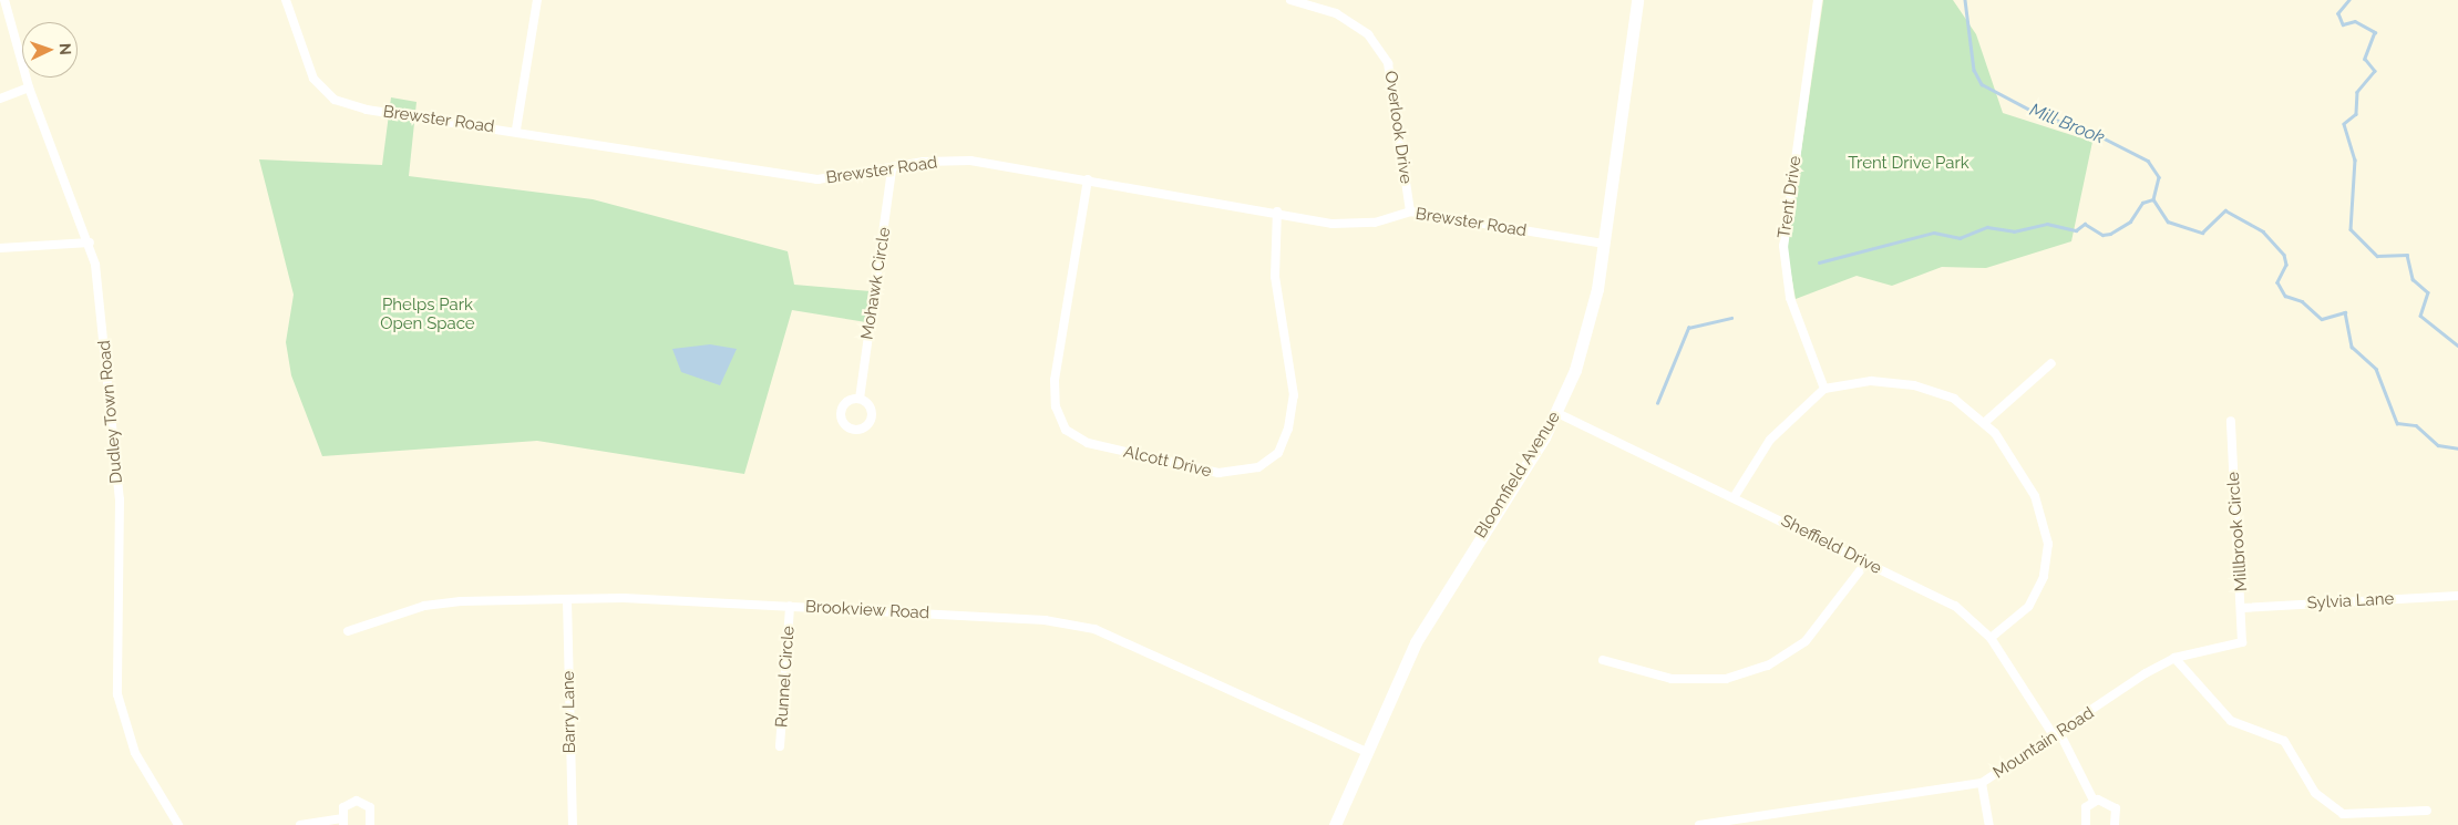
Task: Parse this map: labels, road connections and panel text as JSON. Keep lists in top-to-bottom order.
{
  "streets": {
    "main road": ["Bloomfield Avenue"],
    "street": [
      "Brewster Road",
      "Overlook Drive",
      "Trent Drive",
      "Mohawk Circle",
      "Dudley Town Road",
      "Alcott Drive",
      "Millbrook Circle",
      "Sheffield Drive",
      "Sylvia Lane",
      "Brookview Road",
      "Runnel Circle",
      "Barry Lane",
      "Mountain Road"
    ]
  },
  "crossings": [
    ["Brewster Road", "Overlook Drive"],
    ["Brewster Road", "Mohawk Circle"],
    ["Brewster Road", "Alcott Drive"],
    ["Brewster Road", "Bloomfield Avenue"],
    ["Bloomfield Avenue", "Sheffield Drive"],
    ["Bloomfield Avenue", "Brookview Road"],
    ["Millbrook Circle", "Sylvia Lane"],
    ["Millbrook Circle", "Mountain Road"],
    ["Sheffield Drive", "Mountain Road"],
    ["Brookview Road", "Runnel Circle"],
    ["Brookview Road", "Barry Lane"]
  ],
  "water": ["Mill Brook"],
  "parks": ["Trent Drive Park", "Phelps Park Open Space"],
  "north": "right"
}
